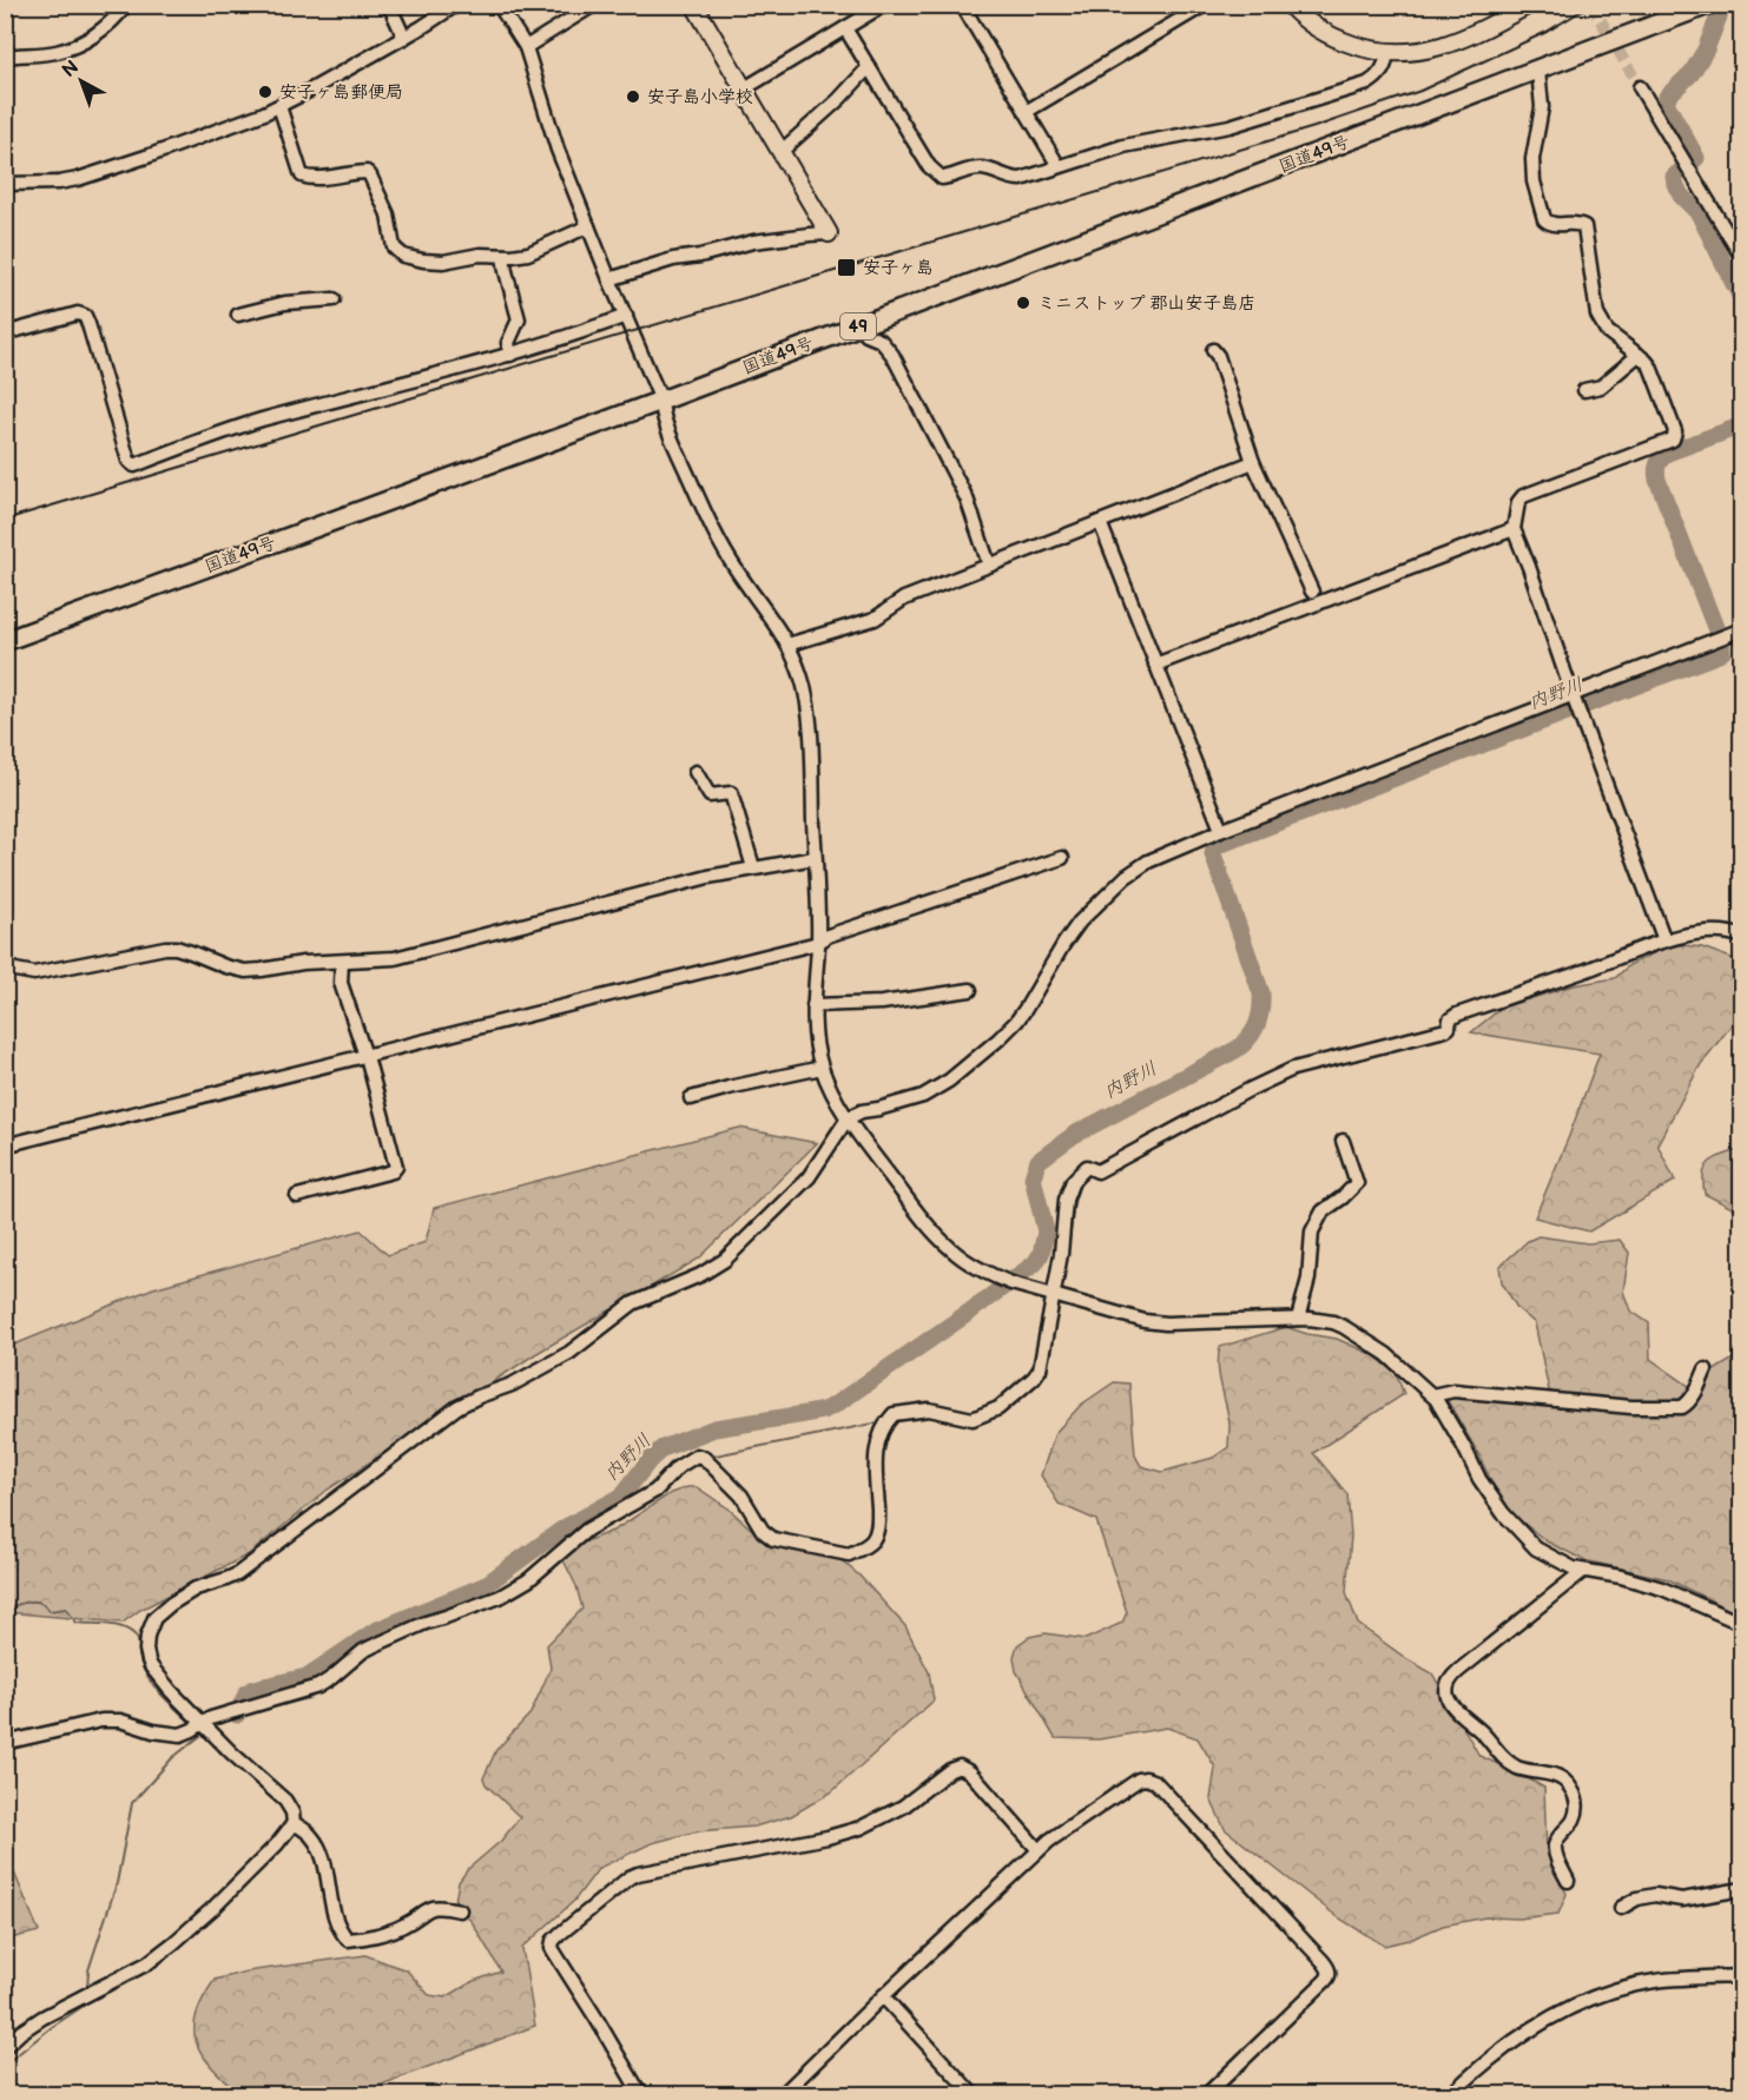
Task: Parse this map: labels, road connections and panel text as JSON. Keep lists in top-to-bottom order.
{
  "streets": {
    "highway": ["国道49号", "49"]
  },
  "water": ["内野川"],
  "places": {
    "other": ["安子ヶ島郵便局", "安子島小学校", "ミニストップ 郡山安子島店"],
    "transit": ["安子ヶ島"]
  },
  "north": "top left"
}
